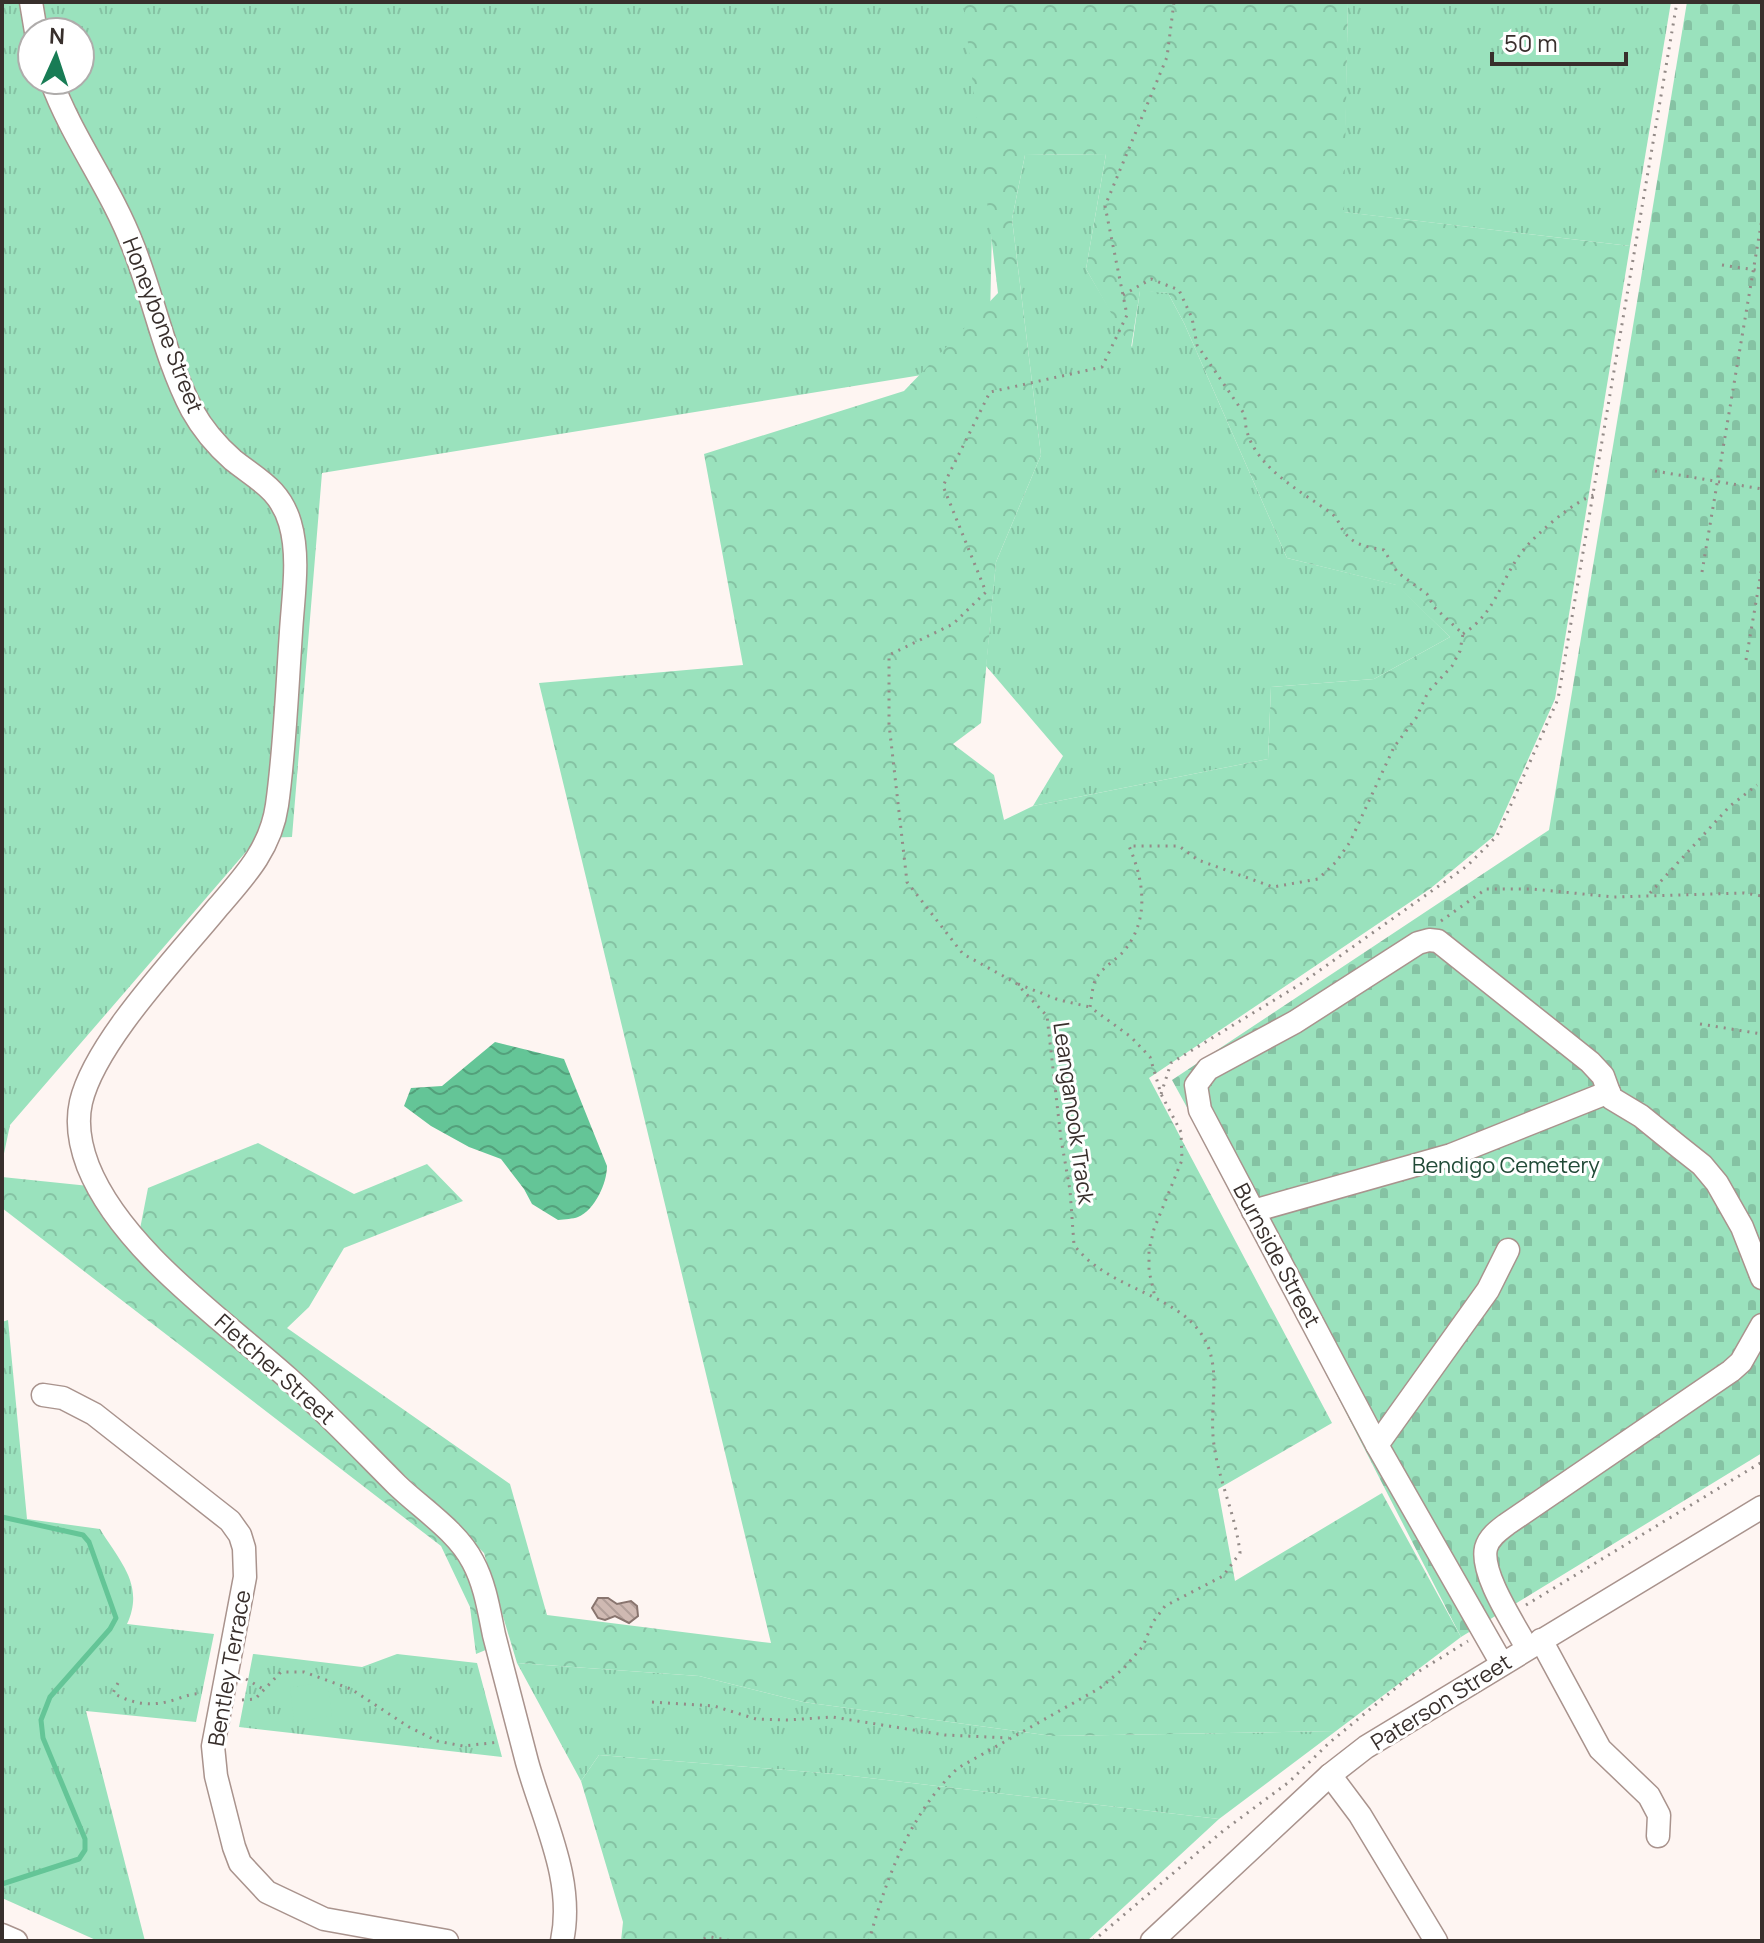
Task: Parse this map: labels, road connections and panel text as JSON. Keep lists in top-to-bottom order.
{
  "streets": {
    "street": [
      "Honeybone Street",
      "Burnside Street",
      "Fletcher Street",
      "Bentley Terrace",
      "Paterson Street"
    ],
    "path": ["Leanganook Track"]
  },
  "crossings": [
    ["Honeybone Street", "Fletcher Street"],
    ["Burnside Street", "Paterson Street"]
  ],
  "parks": ["Bendigo Cemetery"],
  "scale_bar": "50 m",
  "north": "top"
}
